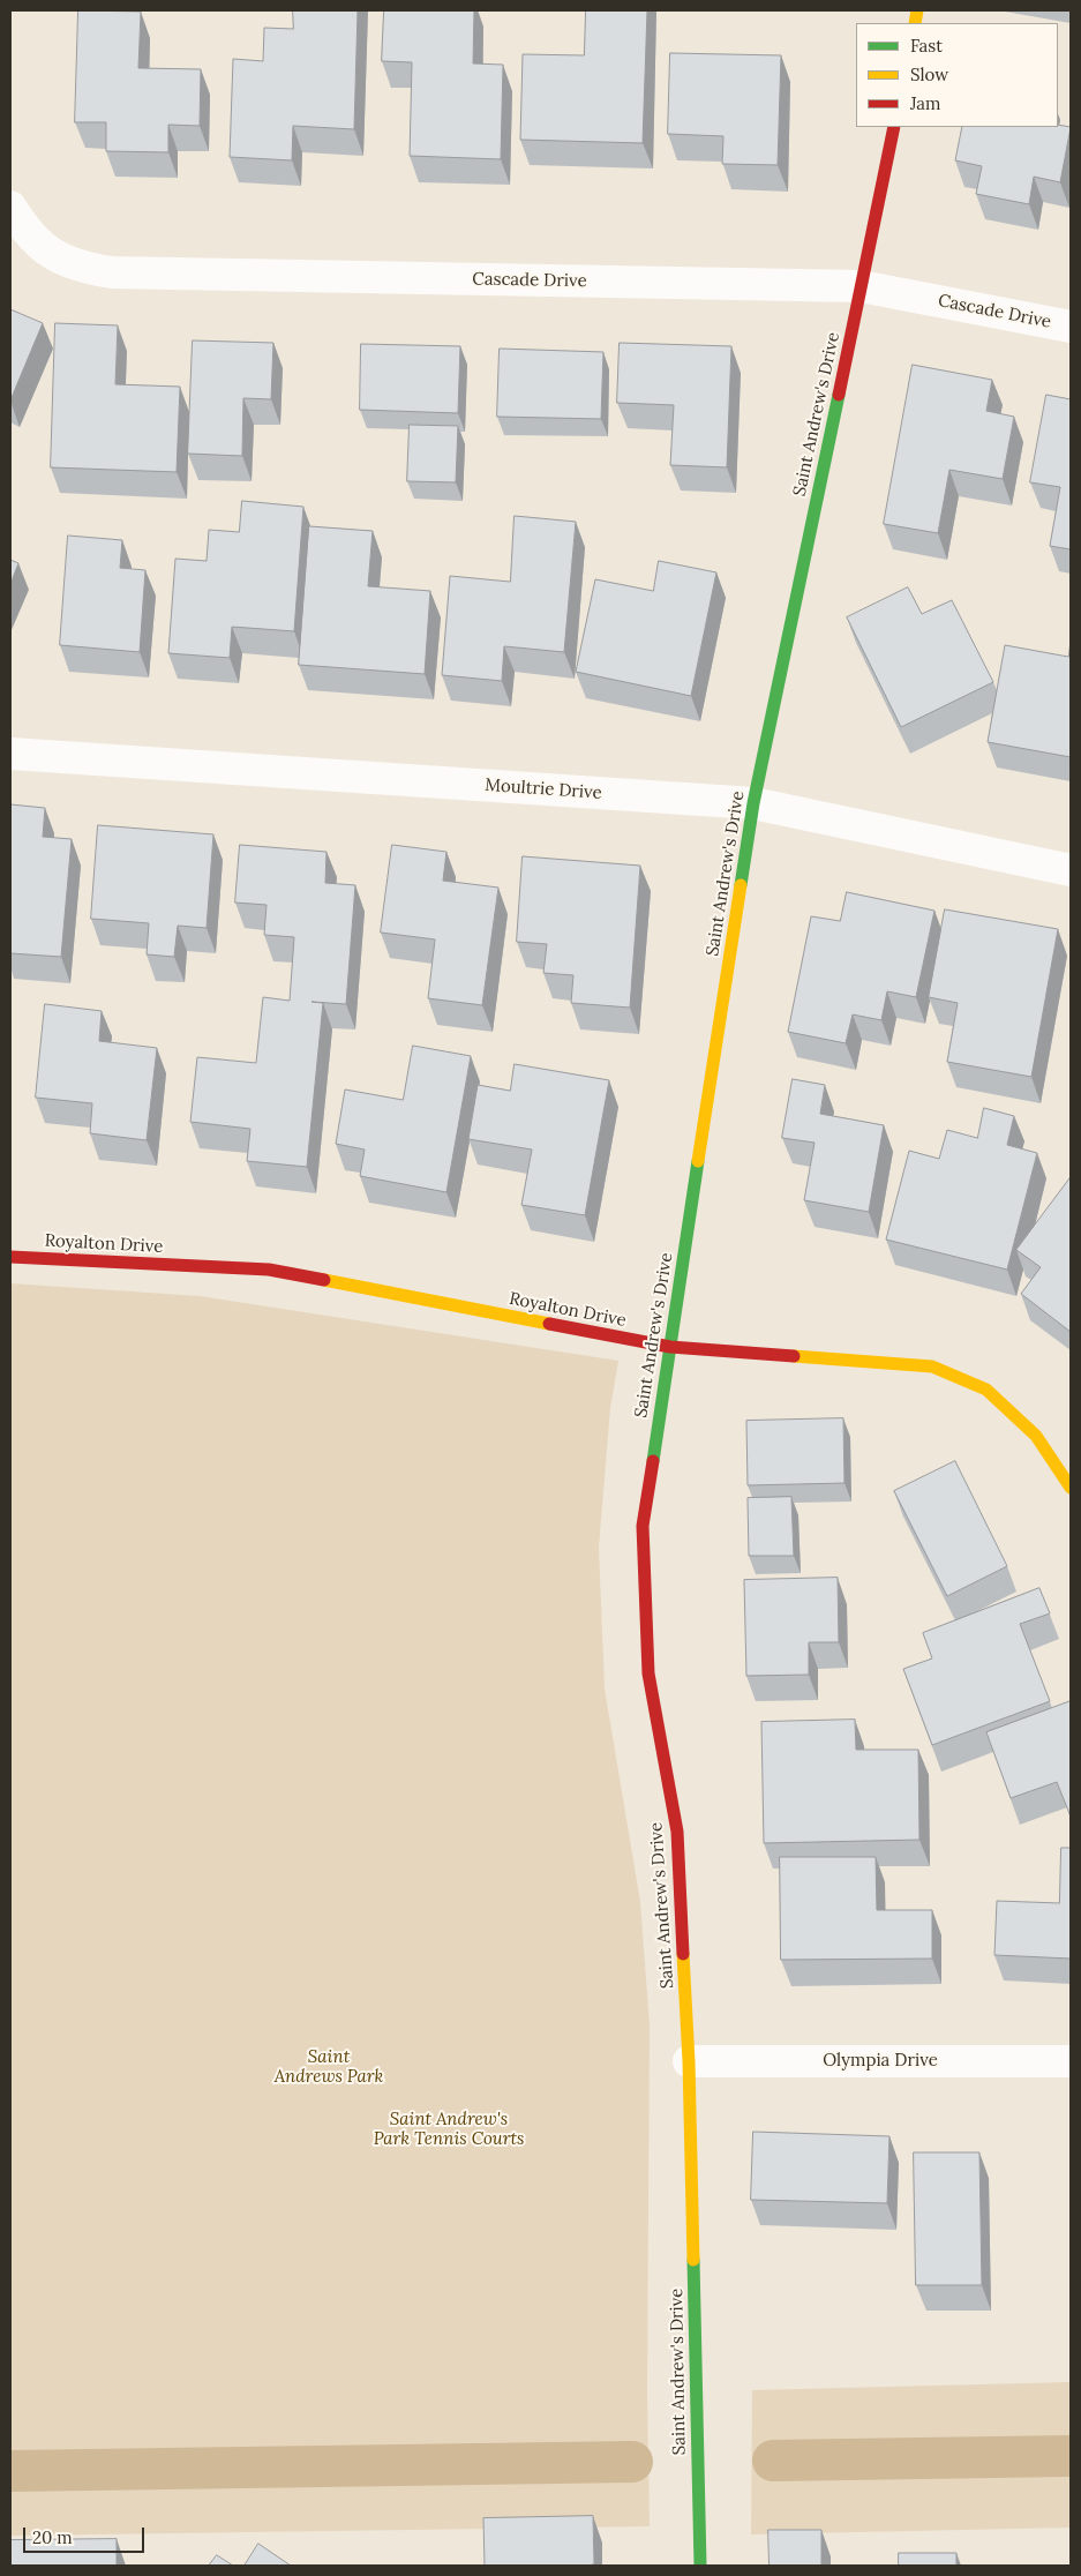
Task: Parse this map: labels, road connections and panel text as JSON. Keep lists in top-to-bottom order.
{
  "streets": {
    "street": [
      "Cascade Drive",
      "Saint Andrew's Drive",
      "Moultrie Drive",
      "Royalton Drive",
      "Olympia Drive"
    ]
  },
  "crossings": [
    ["Cascade Drive", "Saint Andrew's Drive"],
    ["Saint Andrew's Drive", "Moultrie Drive"],
    ["Saint Andrew's Drive", "Royalton Drive"],
    ["Saint Andrew's Drive", "Olympia Drive"]
  ],
  "parks": ["Saint Andrews Park", "Saint Andrew's Park Tennis Courts"],
  "legend": ["Fast", "Slow", "Jam"],
  "scale_bar": "20 m"
}
